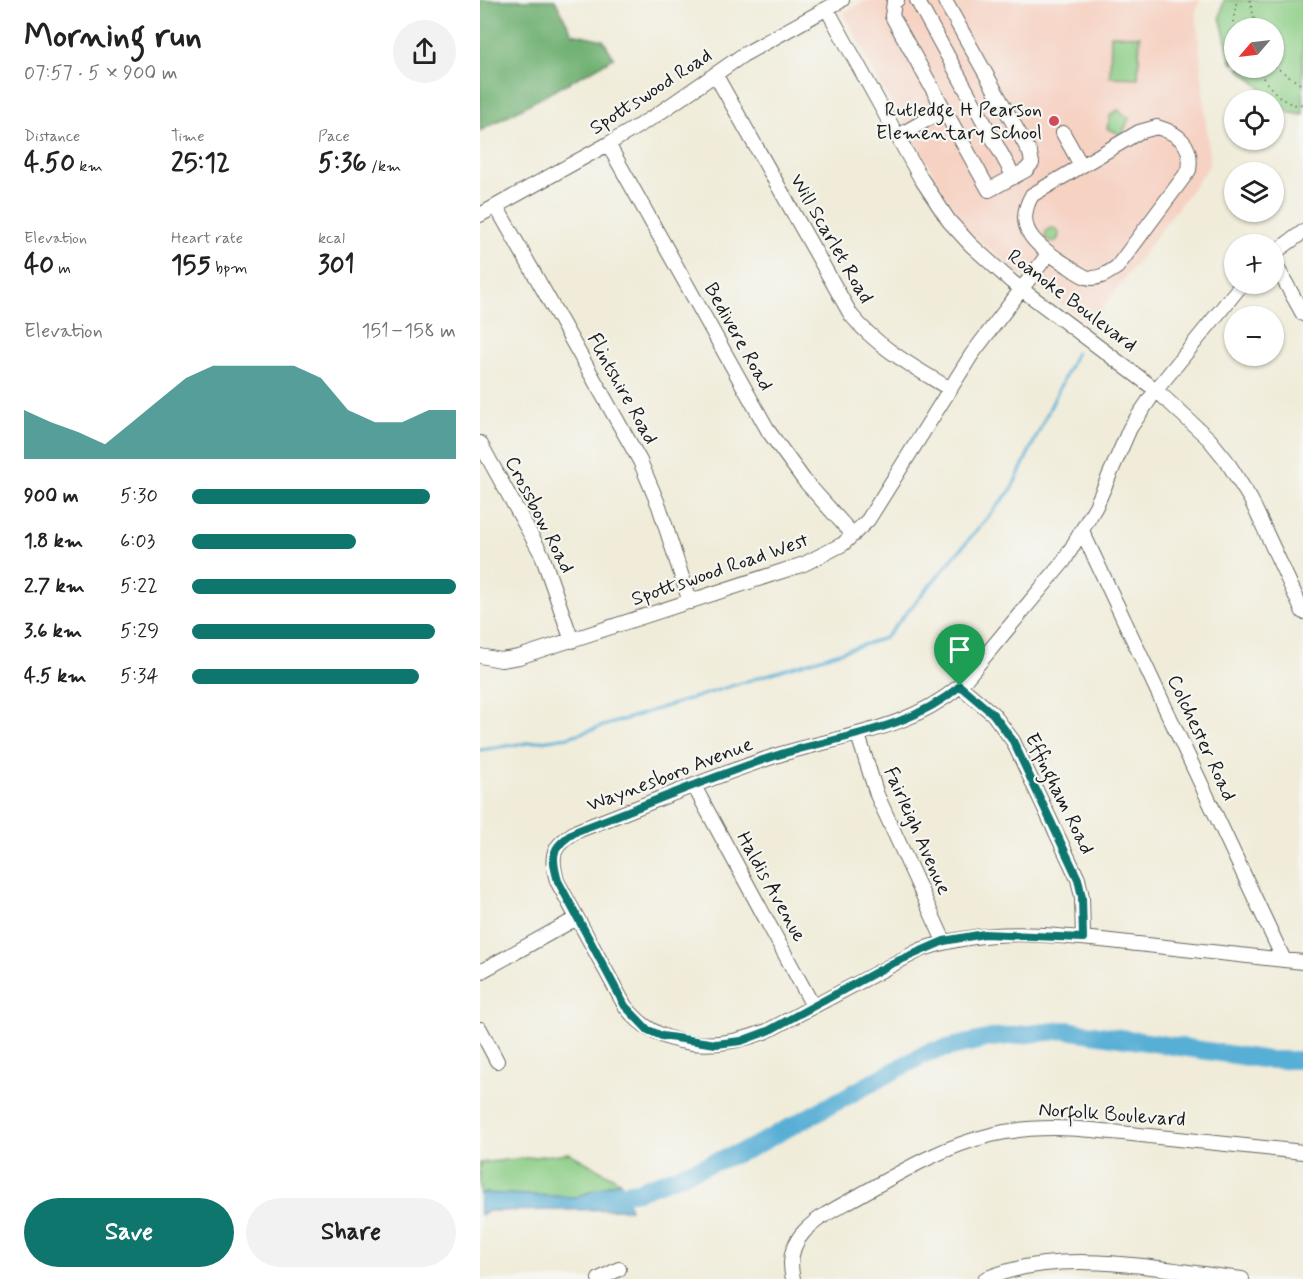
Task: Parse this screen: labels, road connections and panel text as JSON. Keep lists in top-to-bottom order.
{
  "streets": {
    "street": [
      "Spottswood Road",
      "Will Scarlet Road",
      "Roanoke Boulevard",
      "Bedivere Road",
      "Flintshire Road",
      "Crossbow Road",
      "Spottswood Road West",
      "Colchester Road",
      "Waynesboro Avenue",
      "Effingham Road",
      "Fairleigh Avenue",
      "Haldis Avenue",
      "Norfolk Boulevard"
    ]
  },
  "crossings": [
    ["Spottswood Road", "Will Scarlet Road"],
    ["Spottswood Road", "Roanoke Boulevard"],
    ["Spottswood Road", "Bedivere Road"],
    ["Spottswood Road", "Flintshire Road"],
    ["Will Scarlet Road", "Spottswood Road West"],
    ["Roanoke Boulevard", "Spottswood Road West"],
    ["Roanoke Boulevard", "Waynesboro Avenue"],
    ["Bedivere Road", "Spottswood Road West"],
    ["Flintshire Road", "Spottswood Road West"],
    ["Crossbow Road", "Spottswood Road West"],
    ["Colchester Road", "Waynesboro Avenue"],
    ["Waynesboro Avenue", "Effingham Road"],
    ["Waynesboro Avenue", "Fairleigh Avenue"],
    ["Waynesboro Avenue", "Haldis Avenue"]
  ],
  "places": ["Rutledge H Pearson Elementary School"],
  "north": "bottom left",
  "page": {
    "heading": ["Morning run", "07:57 · 5 × 900 m"],
    "map_buttons": ["+", "−"],
    "stats": [
      ["Distance", "4.50 km"],
      ["Time", "25:12"],
      ["Pace", "5:36 /km"],
      ["Elevation", "40 m"],
      ["Heart rate", "155 bpm"],
      ["kcal", "301"]
    ],
    "chart": ["Elevation", "151–158 m"],
    "list": [
      {
        "name": "900 m",
        "note": "5:30"
      },
      {
        "name": "1.8 km",
        "note": "6:03"
      },
      {
        "name": "2.7 km",
        "note": "5:22"
      },
      {
        "name": "3.6 km",
        "note": "5:29"
      },
      {
        "name": "4.5 km",
        "note": "5:34"
      }
    ],
    "buttons": ["Save", "Share"]
  }
}
